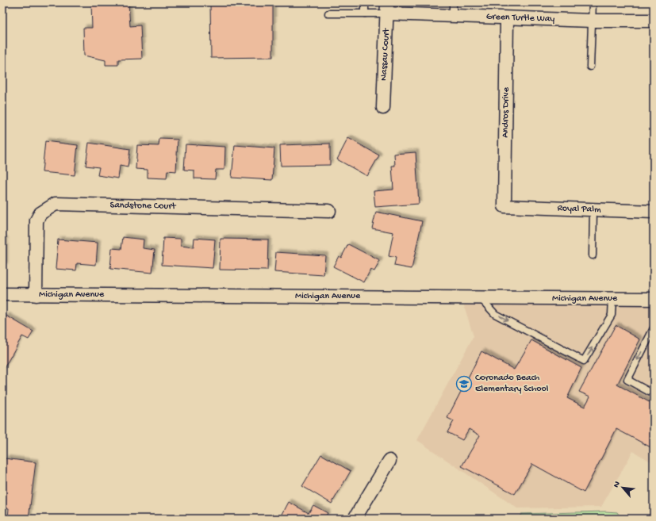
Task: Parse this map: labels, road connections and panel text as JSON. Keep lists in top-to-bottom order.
{
  "streets": {
    "street": [
      "Green Turtle Way",
      "Nassau Court",
      "Andros Drive",
      "Sandstone Court",
      "Royal Palm",
      "Michigan Avenue"
    ]
  },
  "crossings": [
    ["Green Turtle Way", "Nassau Court"],
    ["Green Turtle Way", "Andros Drive"],
    ["Andros Drive", "Royal Palm"],
    ["Sandstone Court", "Michigan Avenue"]
  ],
  "places": {
    "school or university": ["Coronado Beach Elementary School"]
  },
  "north": "top left"
}
